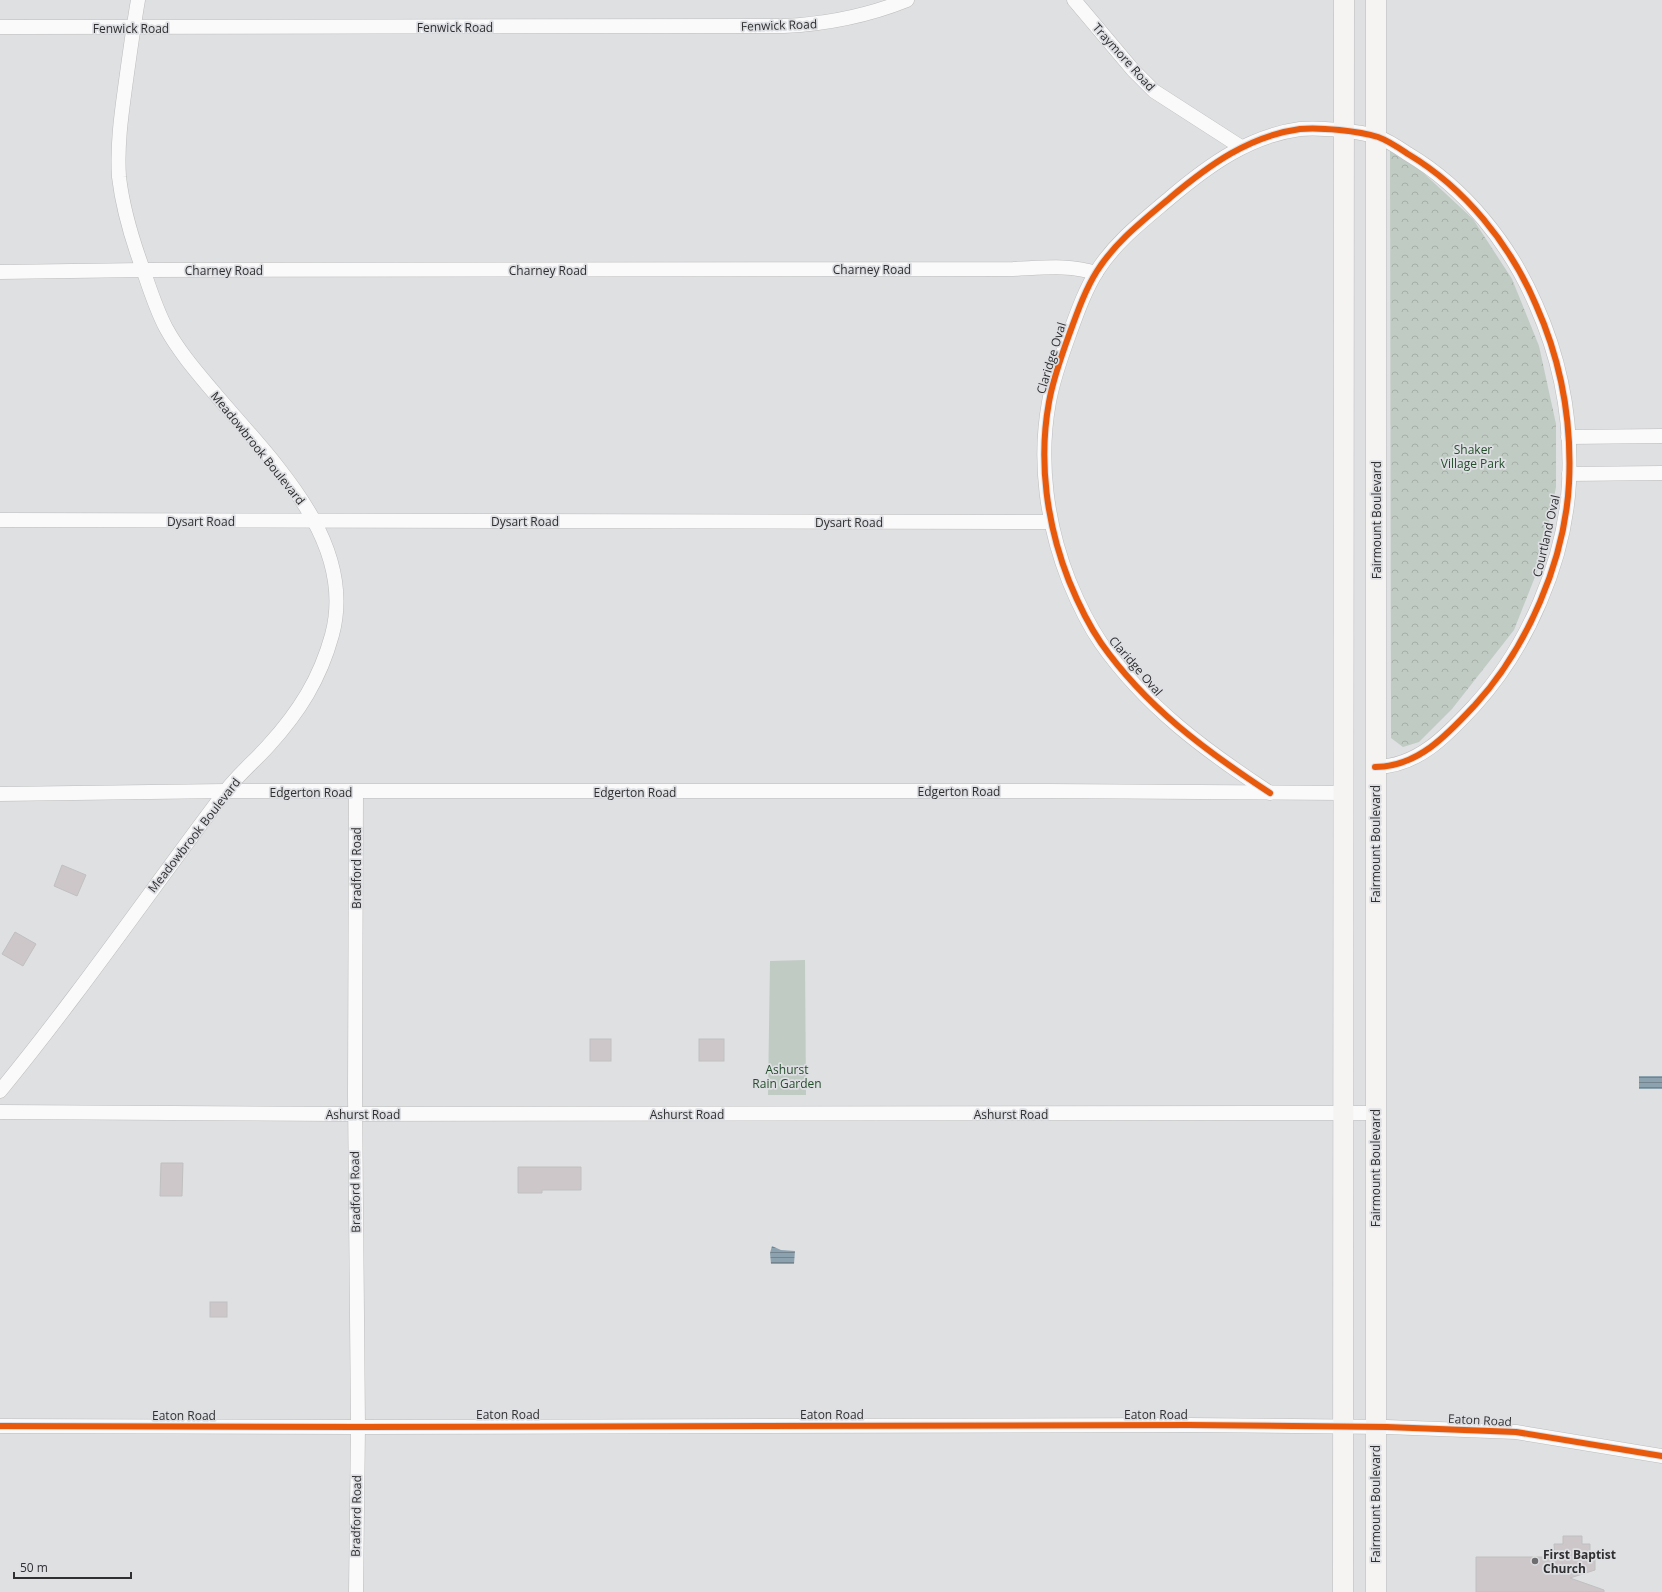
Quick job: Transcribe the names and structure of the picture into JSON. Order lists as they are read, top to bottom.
{
  "streets": {
    "main road": ["Fairmount Boulevard"],
    "street": [
      "Fenwick Road",
      "Traymore Road",
      "Charney Road",
      "Claridge Oval",
      "Meadowbrook Boulevard",
      "Dysart Road",
      "Courtland Oval",
      "Edgerton Road",
      "Bradford Road",
      "Ashurst Road",
      "Eaton Road"
    ]
  },
  "crossings": [
    ["Fenwick Road", "Meadowbrook Boulevard"],
    ["Traymore Road", "Claridge Oval"],
    ["Charney Road", "Claridge Oval"],
    ["Charney Road", "Meadowbrook Boulevard"],
    ["Claridge Oval", "Fairmount Boulevard"],
    ["Claridge Oval", "Dysart Road"],
    ["Claridge Oval", "Courtland Oval"],
    ["Claridge Oval", "Edgerton Road"],
    ["Meadowbrook Boulevard", "Dysart Road"],
    ["Meadowbrook Boulevard", "Edgerton Road"],
    ["Fairmount Boulevard", "Courtland Oval"],
    ["Fairmount Boulevard", "Ashurst Road"],
    ["Fairmount Boulevard", "Eaton Road"],
    ["Edgerton Road", "Bradford Road"],
    ["Bradford Road", "Ashurst Road"],
    ["Bradford Road", "Eaton Road"]
  ],
  "parks": ["Shaker Village Park", "Ashurst Rain Garden"],
  "places": ["First Baptist Church"],
  "scale_bar": "50 m"
}
